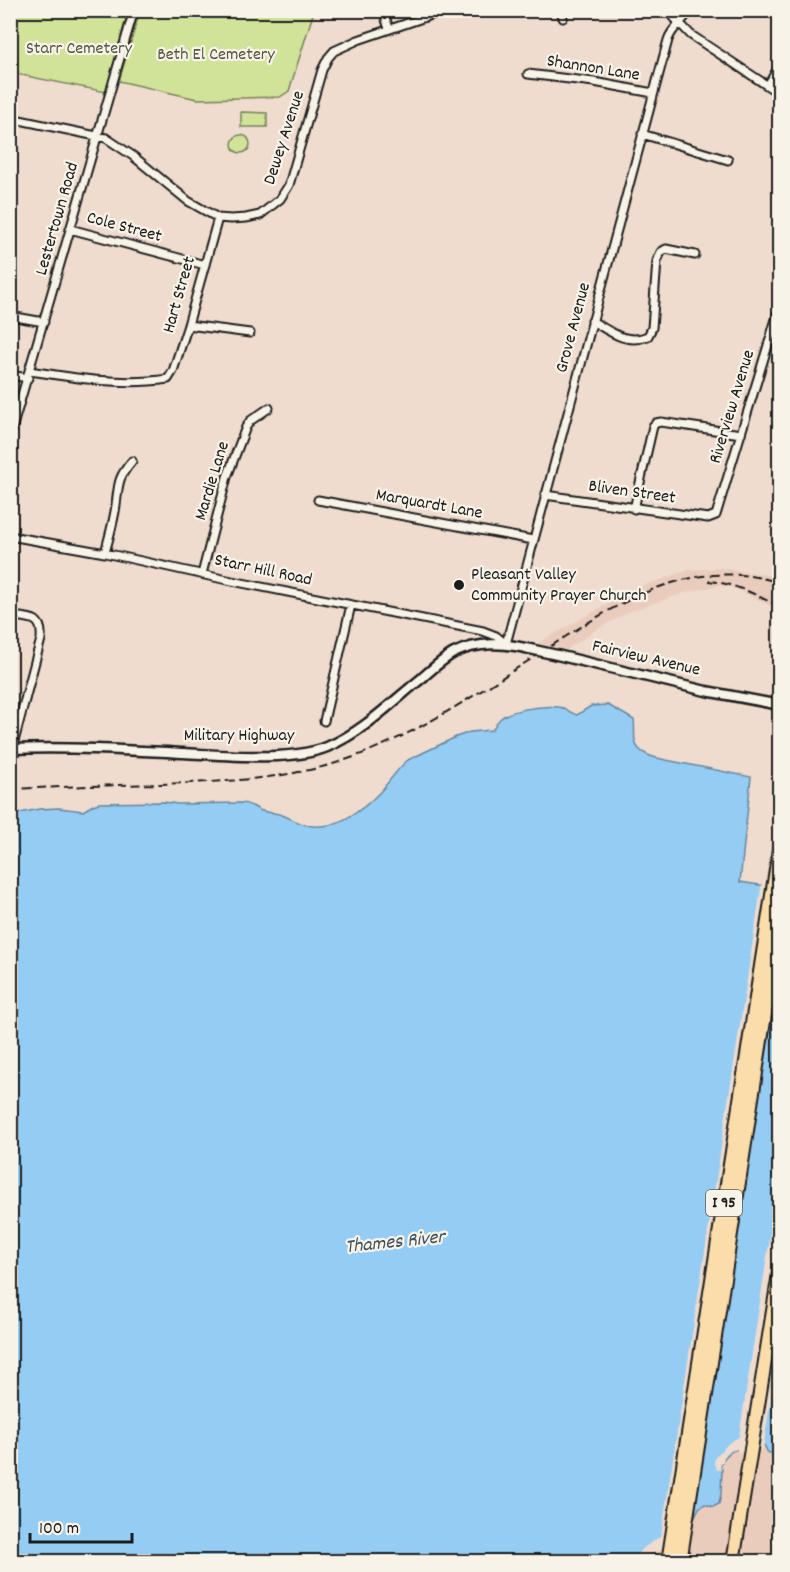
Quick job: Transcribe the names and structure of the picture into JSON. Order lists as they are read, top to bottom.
{
  "streets": {
    "highway": ["I 95"],
    "street": [
      "Shannon Lane",
      "Dewey Avenue",
      "Lestertown Road",
      "Cole Street",
      "Hart Street",
      "Grove Avenue",
      "Riverview Avenue",
      "Mardie Lane",
      "Bliven Street",
      "Marquardt Lane",
      "Starr Hill Road",
      "Fairview Avenue",
      "Military Highway"
    ]
  },
  "crossings": [
    ["Shannon Lane", "Grove Avenue"],
    ["Dewey Avenue", "Hart Street"],
    ["Lestertown Road", "Cole Street"],
    ["Lestertown Road", "Hart Street"],
    ["Cole Street", "Hart Street"],
    ["Grove Avenue", "Bliven Street"],
    ["Grove Avenue", "Marquardt Lane"],
    ["Grove Avenue", "Starr Hill Road"],
    ["Grove Avenue", "Fairview Avenue"],
    ["Grove Avenue", "Military Highway"],
    ["Riverview Avenue", "Bliven Street"],
    ["Mardie Lane", "Starr Hill Road"],
    ["Starr Hill Road", "Fairview Avenue"],
    ["Starr Hill Road", "Military Highway"],
    ["Fairview Avenue", "Military Highway"]
  ],
  "water": ["Thames River"],
  "parks": ["Starr Cemetery", "Beth El Cemetery"],
  "places": ["Pleasant Valley Community Prayer Church"],
  "scale_bar": "100 m"
}
